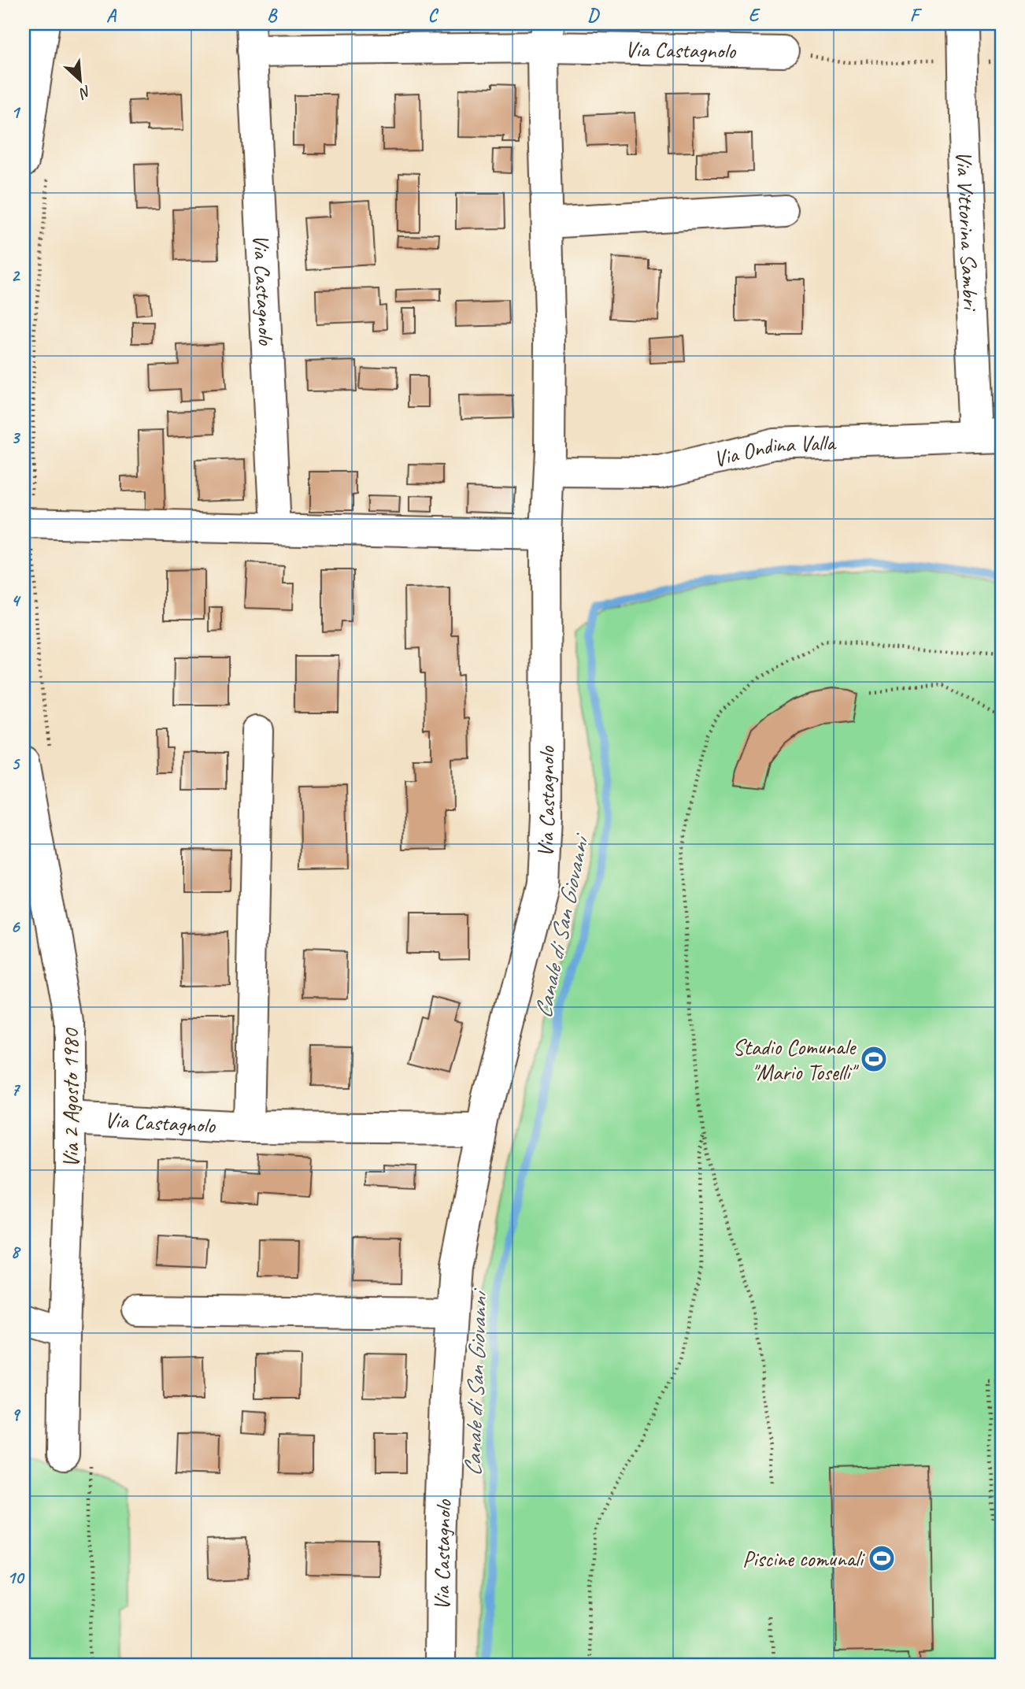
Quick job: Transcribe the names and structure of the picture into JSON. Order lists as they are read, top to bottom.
{
  "streets": {
    "street": [
      "Via Castagnolo",
      "Via Vittorina Sambri",
      "Via Ondina Valla",
      "Via 2 Agosto 1980"
    ]
  },
  "crossings": [
    ["Via Castagnolo", "Via Ondina Valla"],
    ["Via Castagnolo", "Via 2 Agosto 1980"],
    ["Via Vittorina Sambri", "Via Ondina Valla"]
  ],
  "water": ["Canale di San Giovanni"],
  "places": {
    "sports": ["Stadio Comunale \"Mario Toselli\"", "Piscine comunali"]
  },
  "north": "bottom right",
  "grid": {
    "columns": [
      "A",
      "B",
      "C",
      "D",
      "E",
      "F"
    ],
    "rows": [
      "1",
      "2",
      "3",
      "4",
      "5",
      "6",
      "7",
      "8",
      "9",
      "10"
    ]
  }
}
